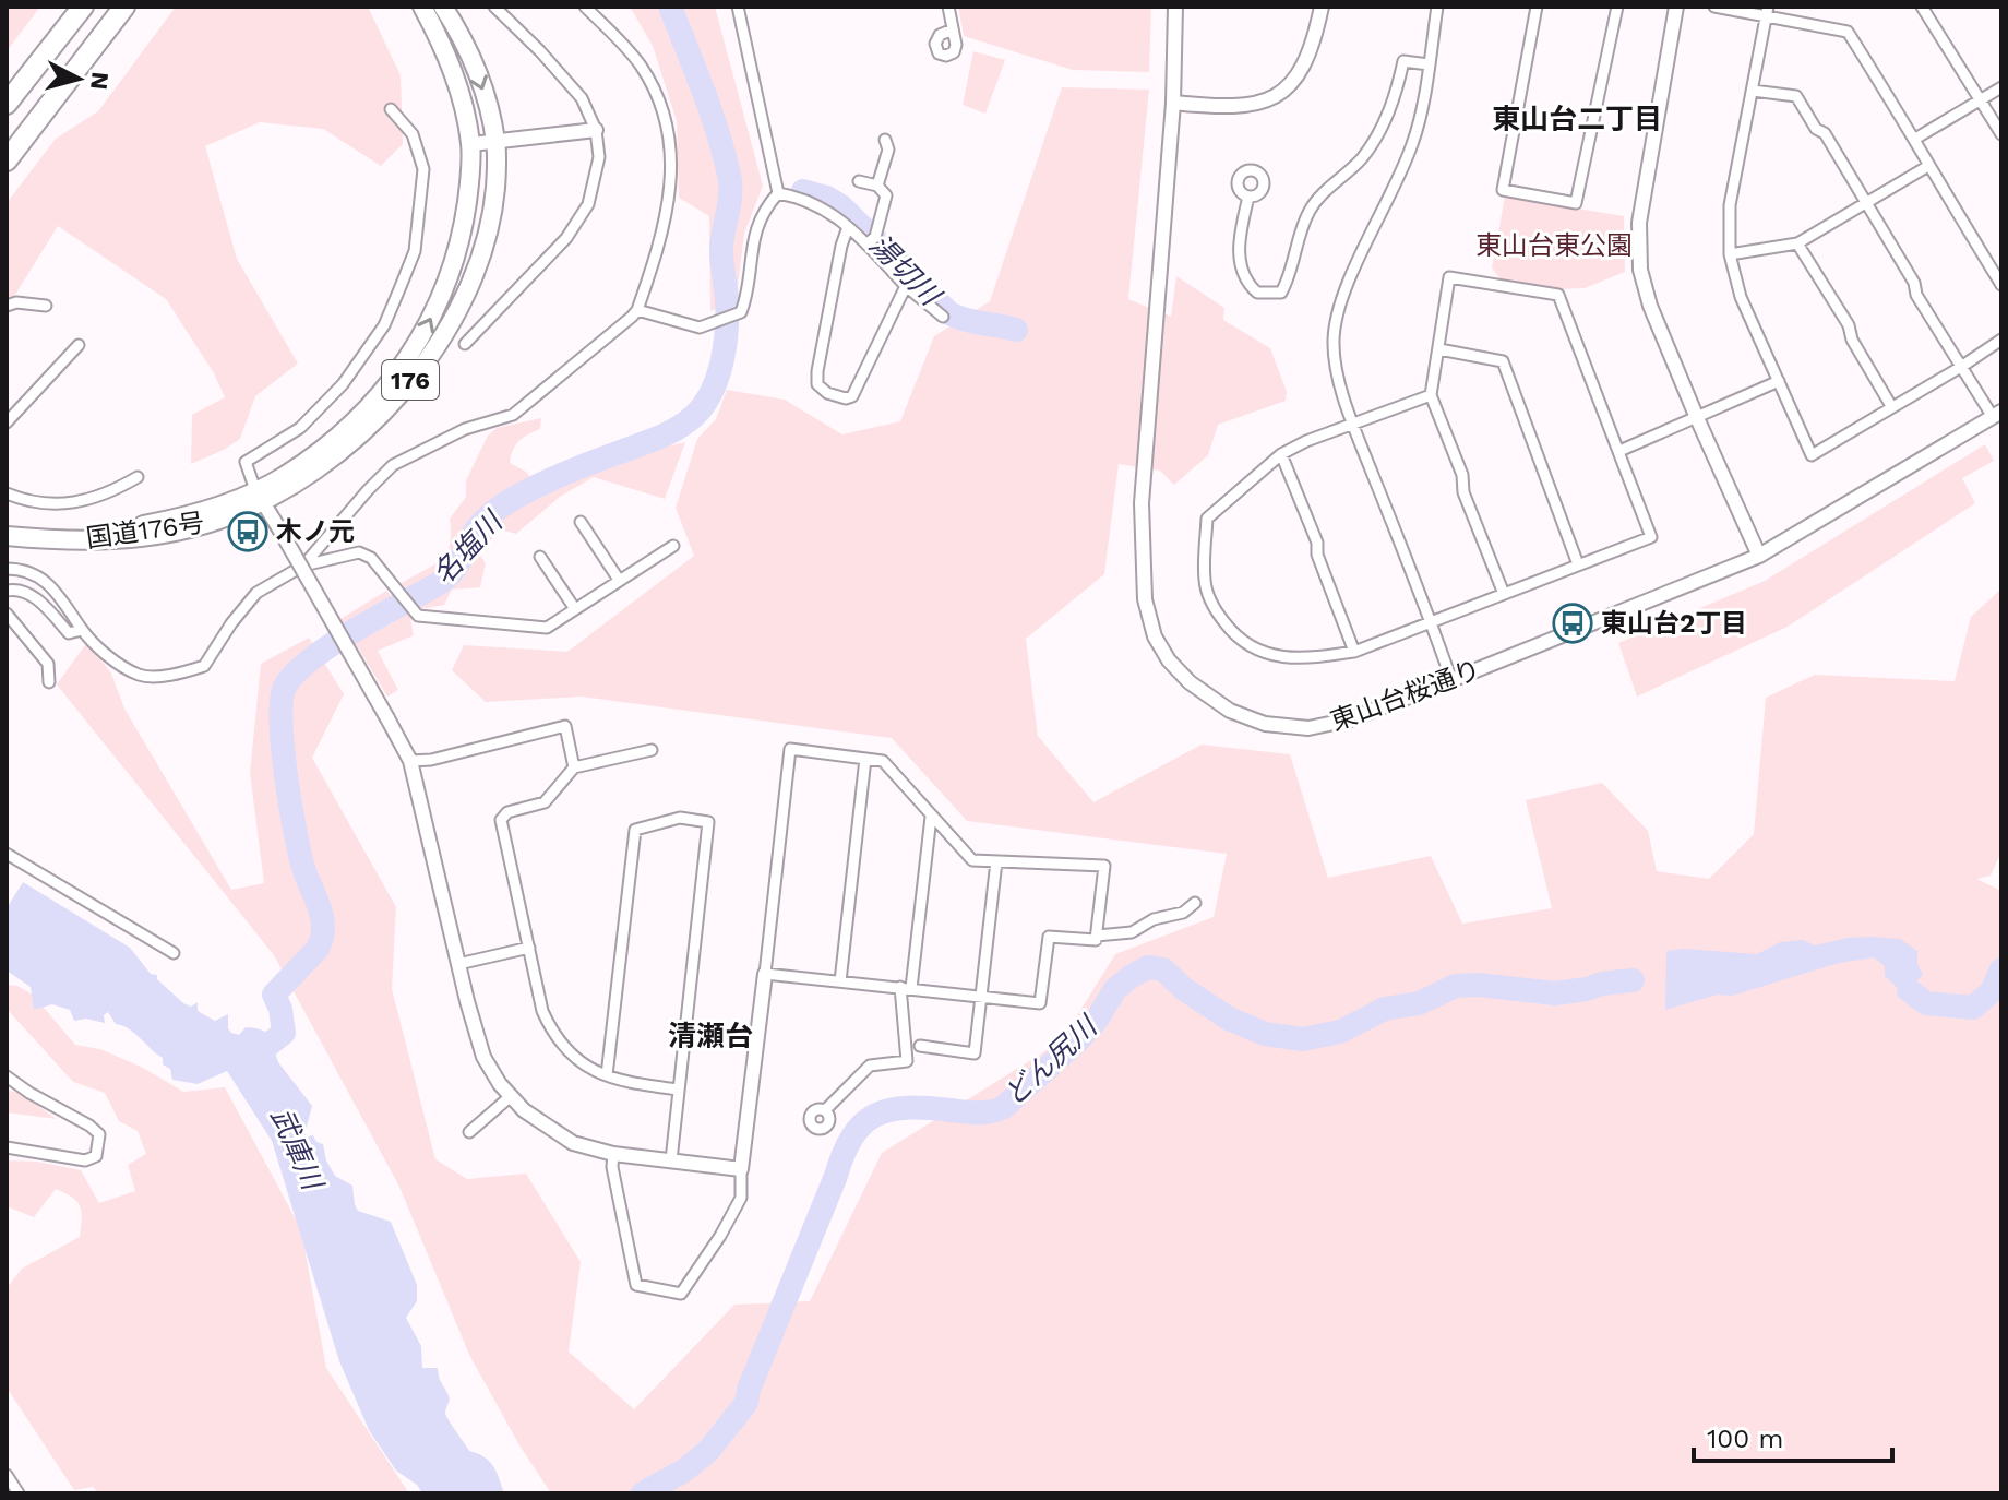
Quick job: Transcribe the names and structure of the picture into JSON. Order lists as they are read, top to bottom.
{
  "streets": {
    "highway": ["176", "国道176号"],
    "street": ["東山台桜通り"]
  },
  "districts": ["東山台二丁目", "清瀬台"],
  "water": [
    "湯切川",
    "名塩川",
    "どん尻川",
    "武庫川"
  ],
  "parks": ["東山台東公園"],
  "places": {
    "bus stop": ["木ノ元", "東山台2丁目"]
  },
  "scale_bar": "100 m",
  "north": "right"
}
